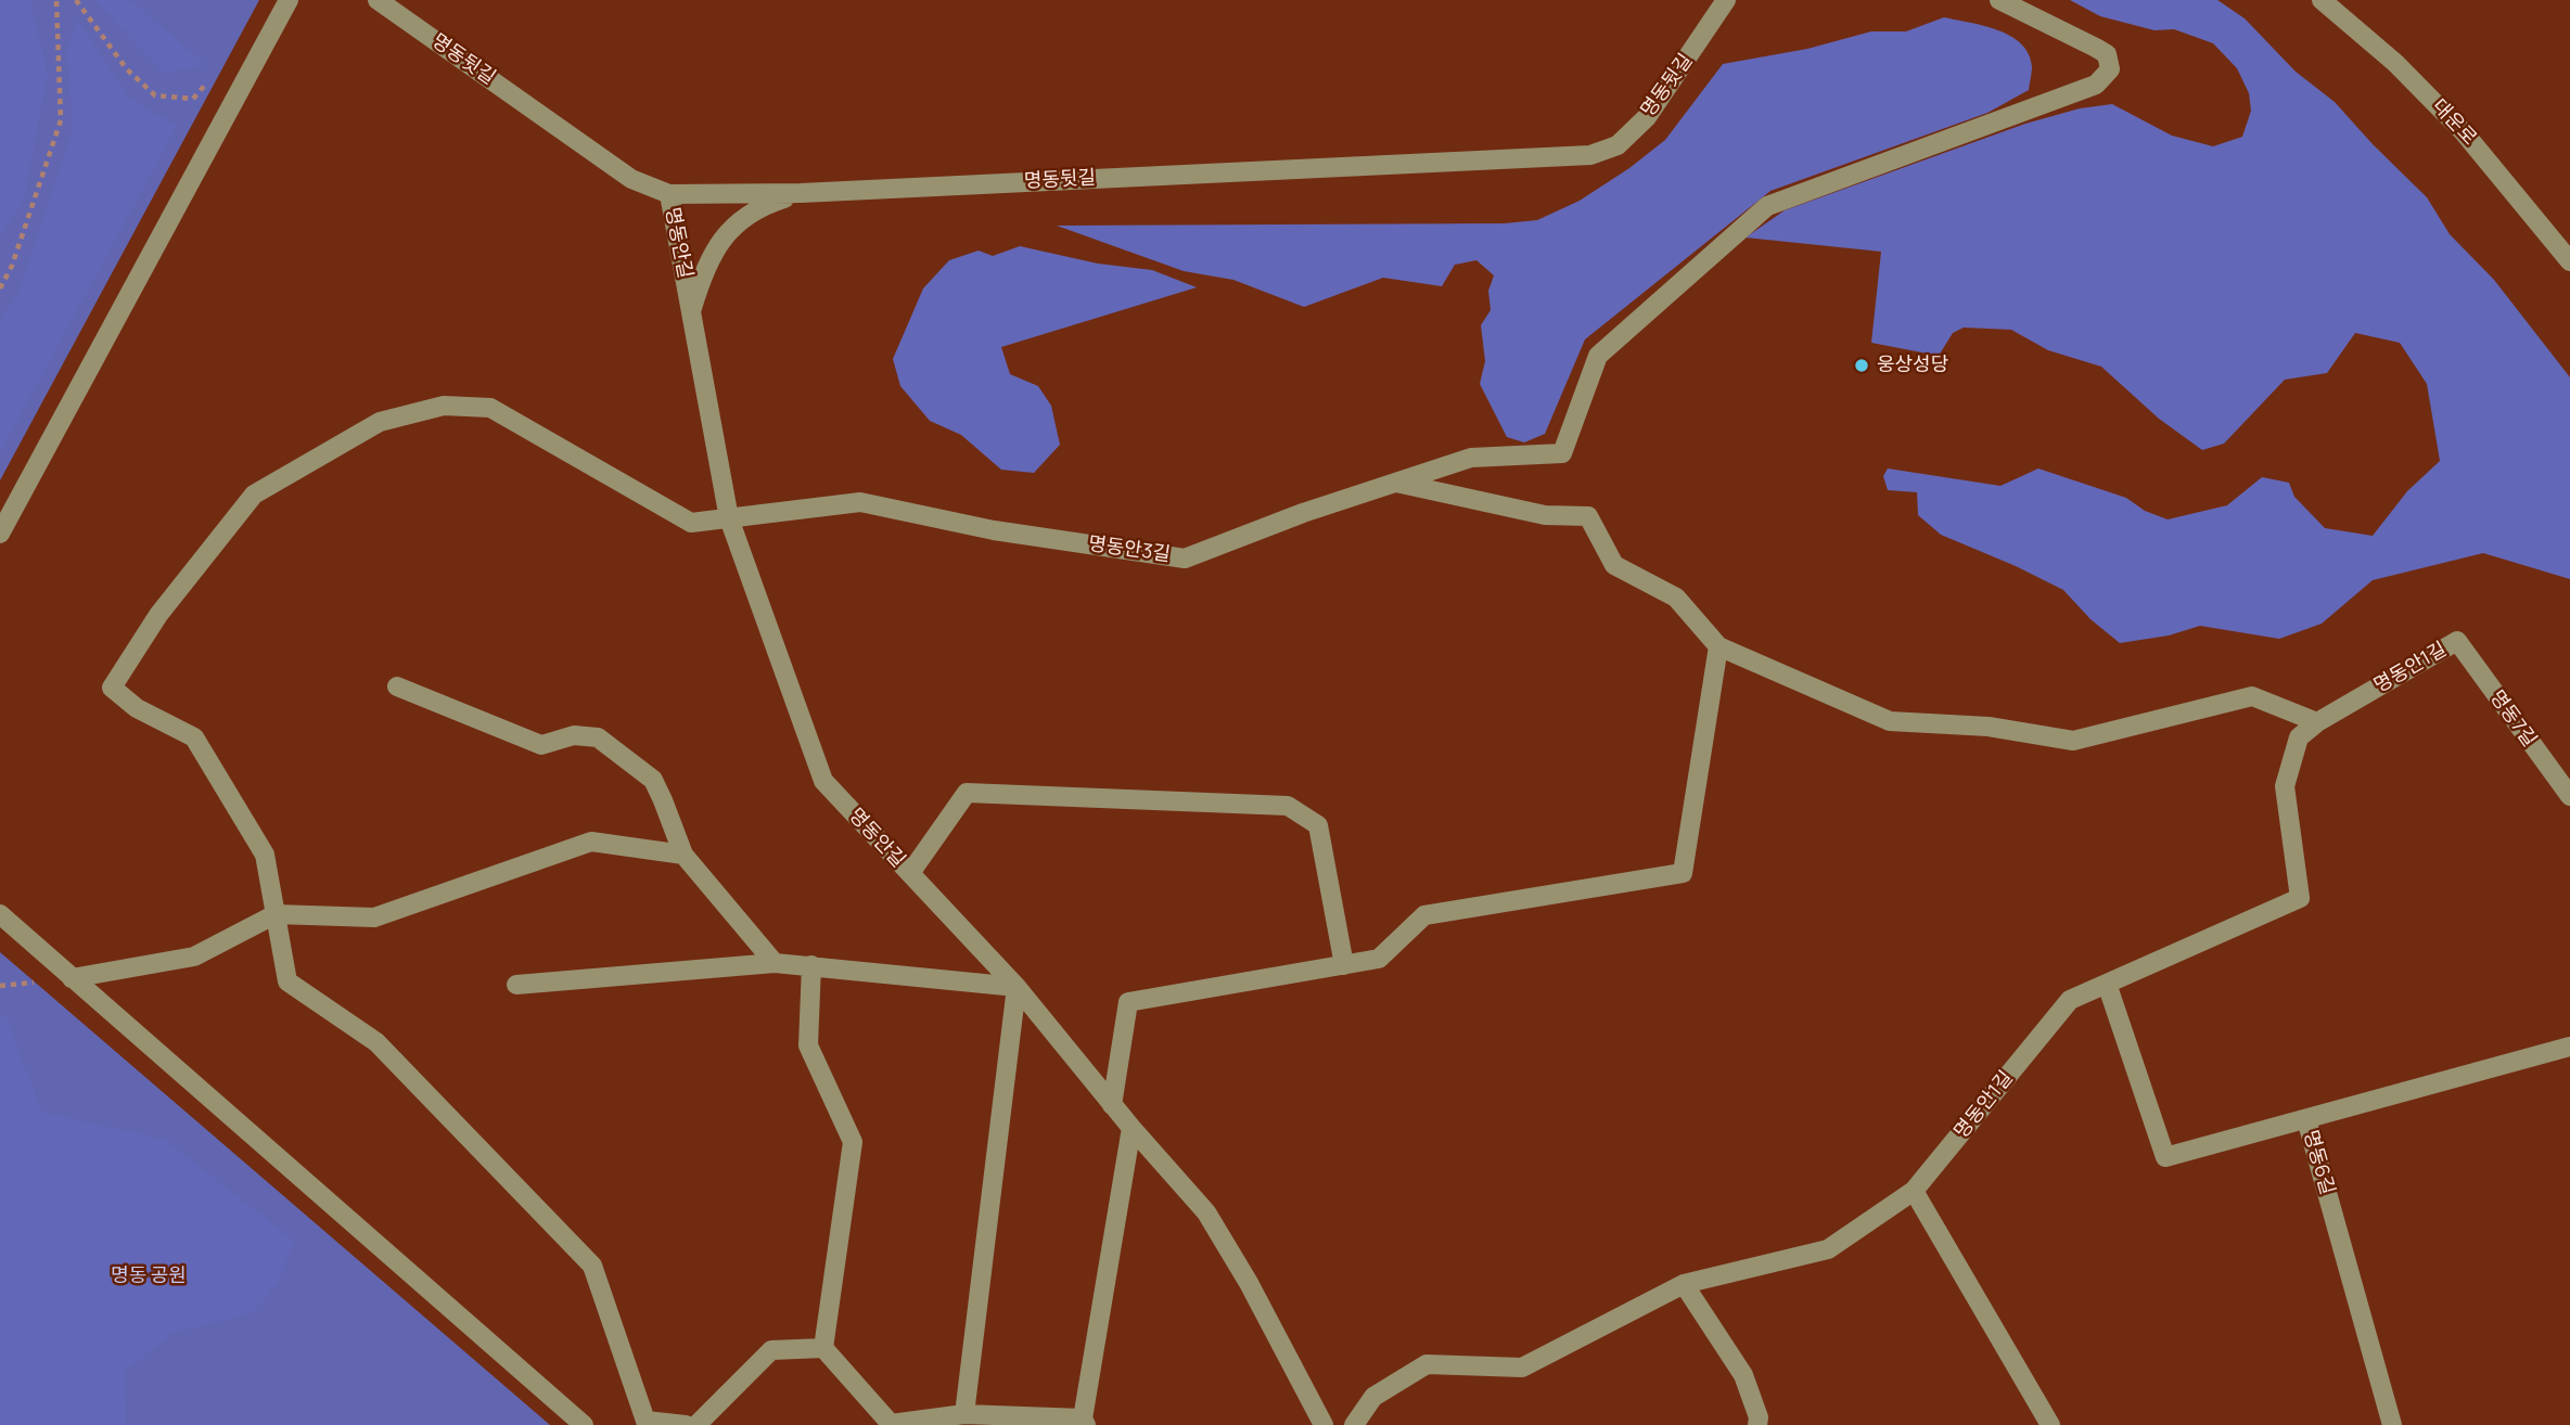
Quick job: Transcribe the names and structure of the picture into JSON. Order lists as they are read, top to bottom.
{
  "streets": {
    "street": [
      "명동뒷길",
      "대운로",
      "명동안길",
      "명동안3길",
      "명동안1길",
      "명동7길",
      "명동6길"
    ]
  },
  "crossings": [
    ["명동뒷길", "명동안길"],
    ["명동안길", "명동안3길"],
    ["명동안1길", "명동7길"]
  ],
  "parks": ["명동 공원"],
  "places": ["웅상성당"]
}
